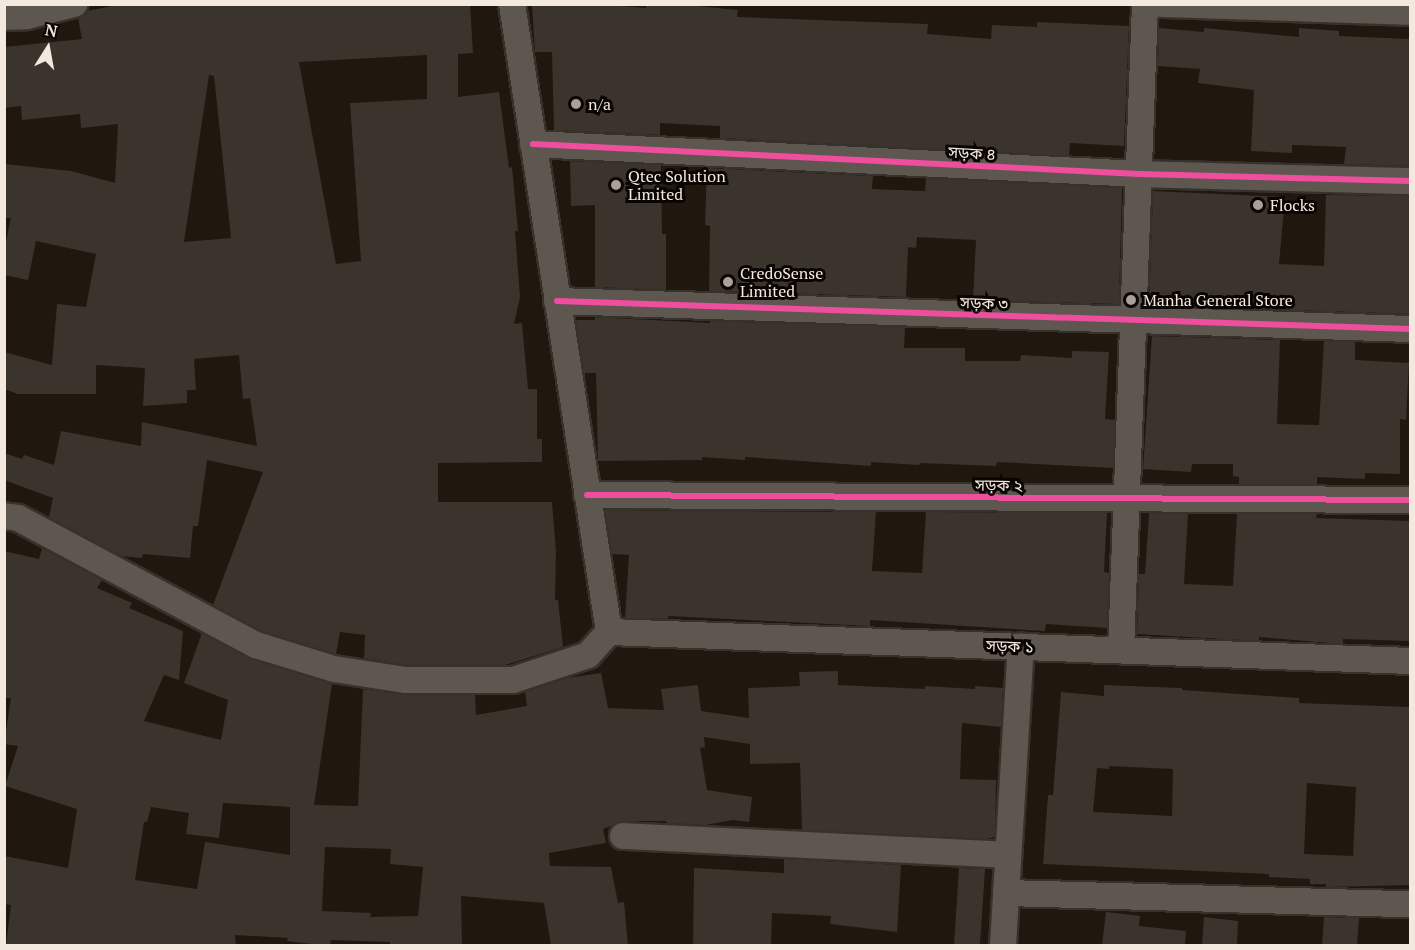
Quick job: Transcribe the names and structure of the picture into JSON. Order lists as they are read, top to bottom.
{
  "streets": {
    "street": [
      "সড়ক ৪",
      "সড়ক ৩",
      "সড়ক ২",
      "সড়ক ১"
    ]
  },
  "places": [
    "n/a",
    "Qtec Solution Limited",
    "Flocks",
    "CredoSense Limited",
    "Manha General Store"
  ],
  "north": "top"
}
